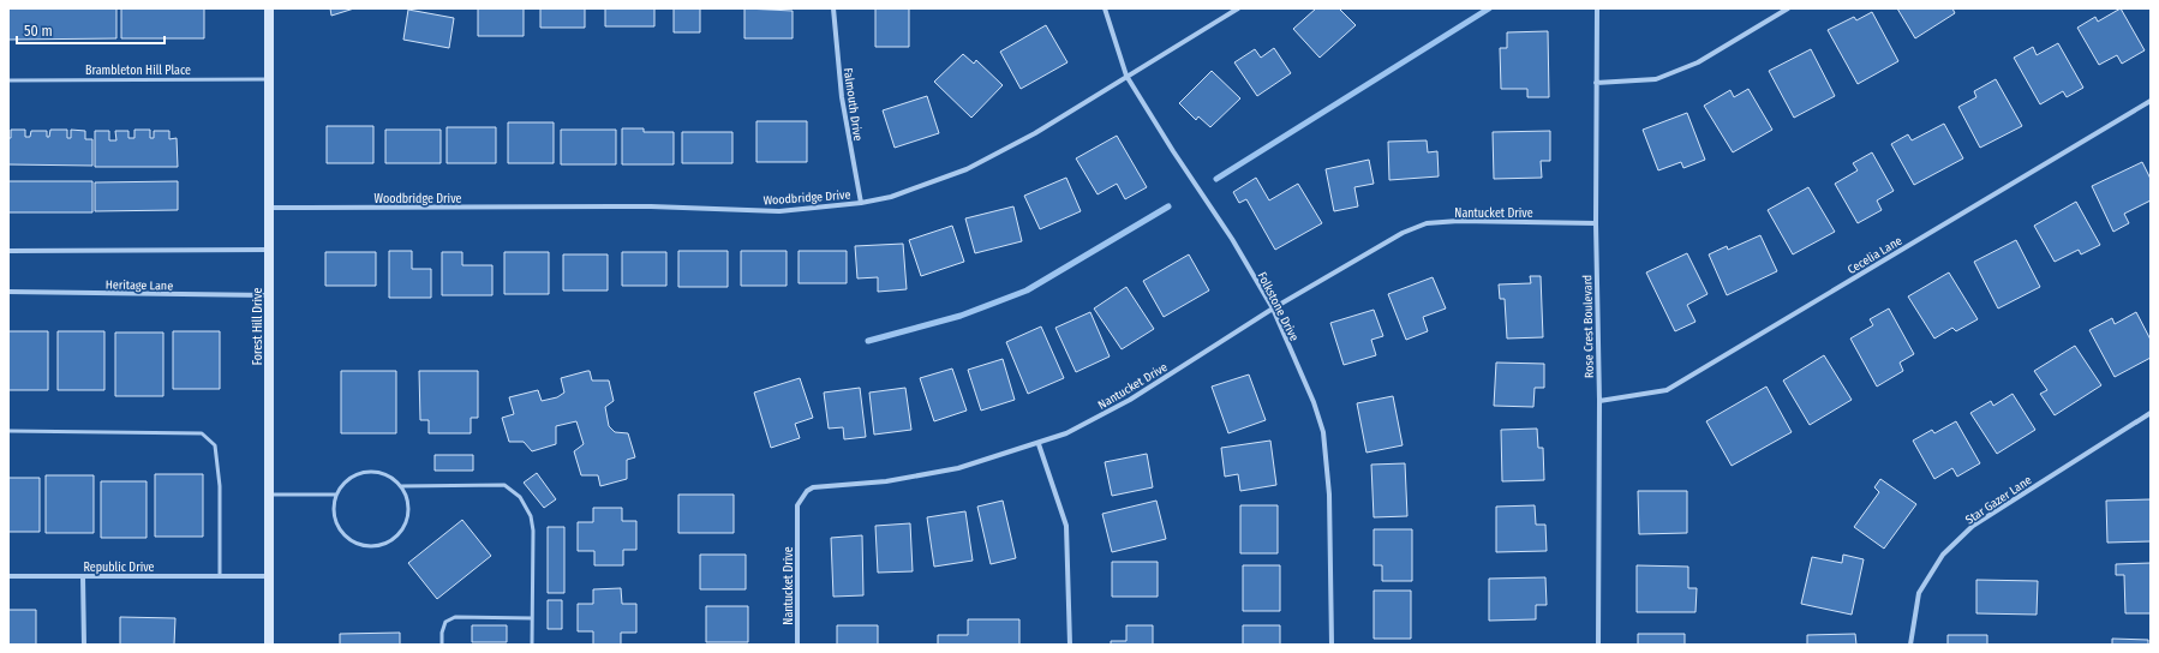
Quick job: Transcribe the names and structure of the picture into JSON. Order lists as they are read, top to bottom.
{
  "streets": {
    "main road": ["Forest Hill Drive"],
    "street": [
      "Falmouth Drive",
      "Woodbridge Drive",
      "Nantucket Drive",
      "Cecelia Lane",
      "Heritage Lane",
      "Folkstone Drive",
      "Rose Crest Boulevard",
      "Star Gazer Lane",
      "Republic Drive"
    ],
    "lane": ["Brambleton Hill Place"]
  },
  "crossings": [
    ["Brambleton Hill Place", "Forest Hill Drive"],
    ["Falmouth Drive", "Woodbridge Drive"],
    ["Woodbridge Drive", "Folkstone Drive"],
    ["Woodbridge Drive", "Forest Hill Drive"],
    ["Nantucket Drive", "Folkstone Drive"],
    ["Nantucket Drive", "Rose Crest Boulevard"],
    ["Cecelia Lane", "Rose Crest Boulevard"],
    ["Heritage Lane", "Forest Hill Drive"],
    ["Forest Hill Drive", "Republic Drive"]
  ],
  "scale_bar": "50 m"
}
